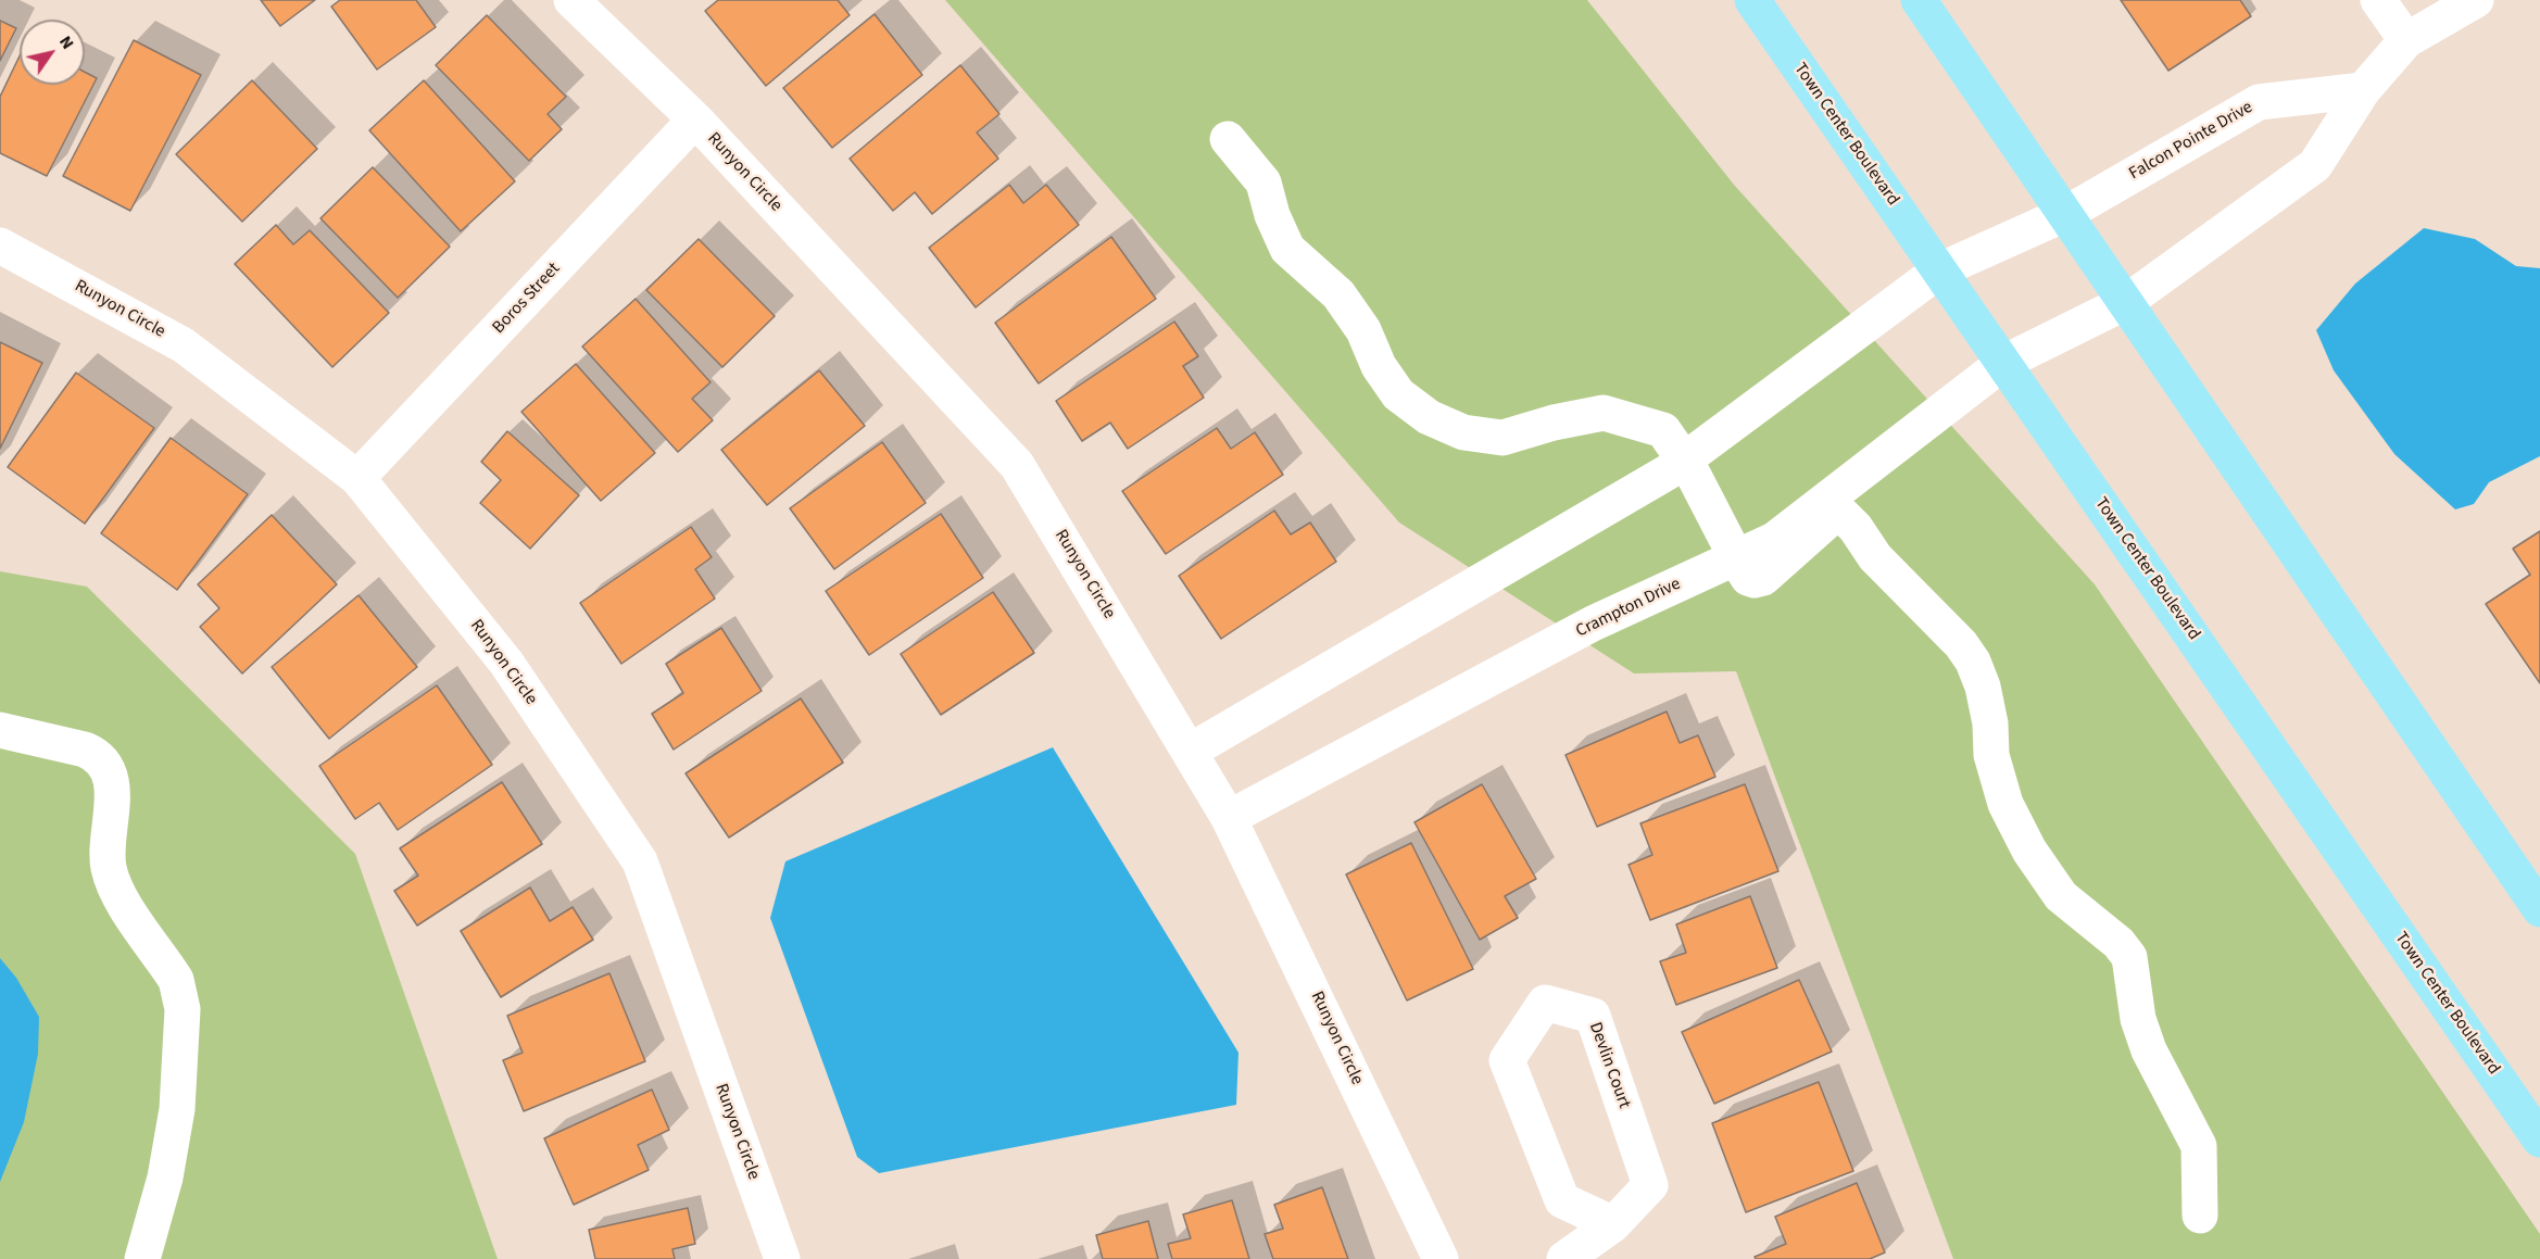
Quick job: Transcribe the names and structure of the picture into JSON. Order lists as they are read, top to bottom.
{
  "streets": {
    "main road": ["Town Center Boulevard"],
    "street": [
      "Falcon Pointe Drive",
      "Runyon Circle",
      "Boros Street",
      "Crampton Drive",
      "Devlin Court"
    ]
  },
  "crossings": [
    ["Town Center Boulevard", "Falcon Pointe Drive"],
    ["Town Center Boulevard", "Crampton Drive"],
    ["Runyon Circle", "Boros Street"],
    ["Runyon Circle", "Crampton Drive"]
  ],
  "north": "top right"
}
